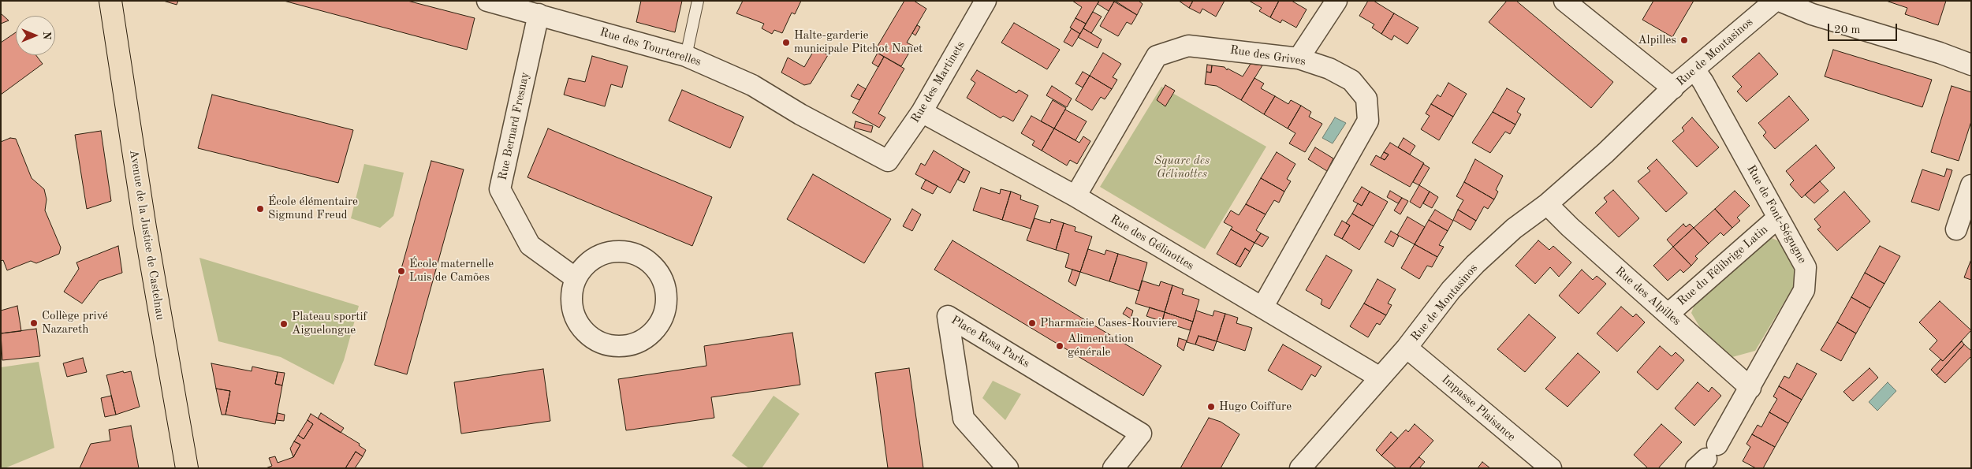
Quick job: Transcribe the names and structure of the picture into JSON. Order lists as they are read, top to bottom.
{
  "streets": {
    "main road": ["Avenue de la Justice de Castelnau"],
    "street": [
      "Rue des Tourterelles",
      "Rue de Montasinos",
      "Rue des Grives",
      "Rue des Martinets",
      "Rue Bernard Fresnay",
      "Rue de Font-Ségugne",
      "Rue des Gélinottes",
      "Rue du Félibrige Latin",
      "Rue des Alpilles",
      "Place Rosa Parks",
      "Impasse Plaisance"
    ]
  },
  "crossings": [
    ["Rue des Tourterelles", "Rue des Martinets"],
    ["Rue des Tourterelles", "Rue Bernard Fresnay"],
    ["Rue de Montasinos", "Rue de Font-Ségugne"],
    ["Rue de Montasinos", "Rue des Gélinottes"],
    ["Rue de Montasinos", "Rue des Alpilles"],
    ["Rue de Montasinos", "Impasse Plaisance"],
    ["Rue des Grives", "Rue des Gélinottes"],
    ["Rue des Martinets", "Rue des Gélinottes"],
    ["Rue de Font-Ségugne", "Rue du Félibrige Latin"],
    ["Rue de Font-Ségugne", "Rue des Alpilles"],
    ["Rue du Félibrige Latin", "Rue des Alpilles"]
  ],
  "parks": ["Square des Gélinottes"],
  "places": [
    "Alpilles",
    "Halte-garderie municipale Pitchot Nanet",
    "École élémentaire Sigmund Freud",
    "École maternelle Luis de Camões",
    "Collège privé Nazareth",
    "Pharmacie Cases-Rouviere",
    "Plateau sportif Aiguelongue",
    "Alimentation générale",
    "Hugo Coiffure"
  ],
  "scale_bar": "20 m",
  "north": "right"
}
